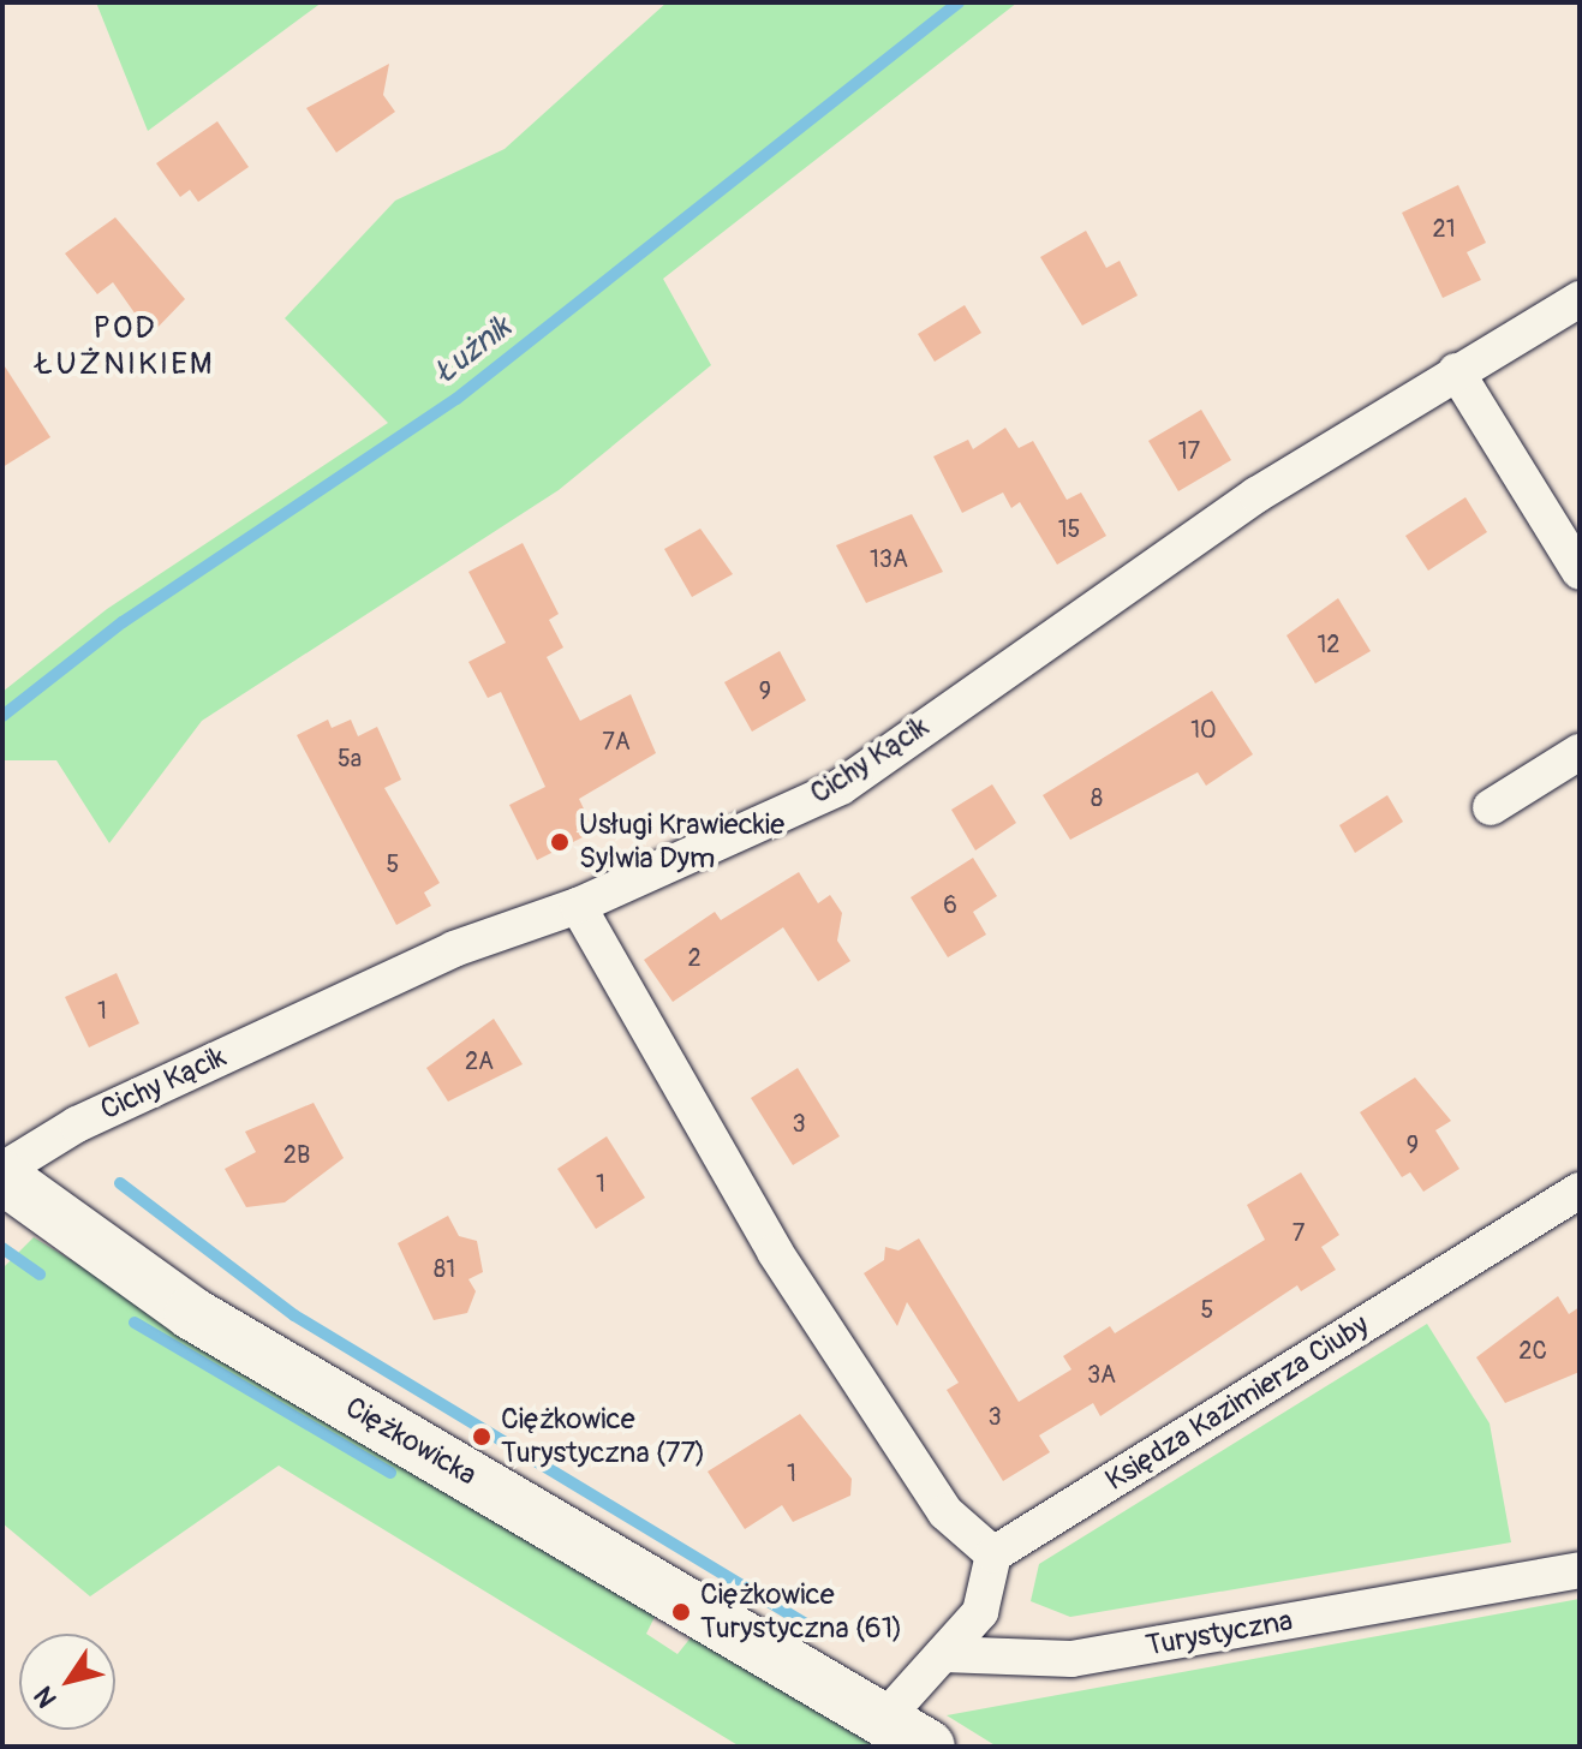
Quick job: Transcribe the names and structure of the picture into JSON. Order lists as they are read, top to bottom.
{
  "streets": {
    "street": [
      "Cichy Kącik",
      "Księdza Kazimierza Ciuby",
      "Ciężkowicka",
      "Turystyczna"
    ]
  },
  "districts": ["POD ŁUŻNIKIEM"],
  "water": ["Łużnik"],
  "places": ["Usługi Krawieckie Sylwia Dym", "Ciężkowice Turystyczna (77)", "Ciężkowice Turystyczna (61)"],
  "house_numbers": [
    "21",
    "17",
    "15",
    "13A",
    "12",
    "9",
    "10",
    "7A",
    "5a",
    "8",
    "5",
    "6",
    "2",
    "1",
    "2A",
    "3",
    "9",
    "2B",
    "1",
    "7",
    "81",
    "5",
    "2C",
    "3A",
    "3",
    "1"
  ],
  "north": "bottom left"
}
